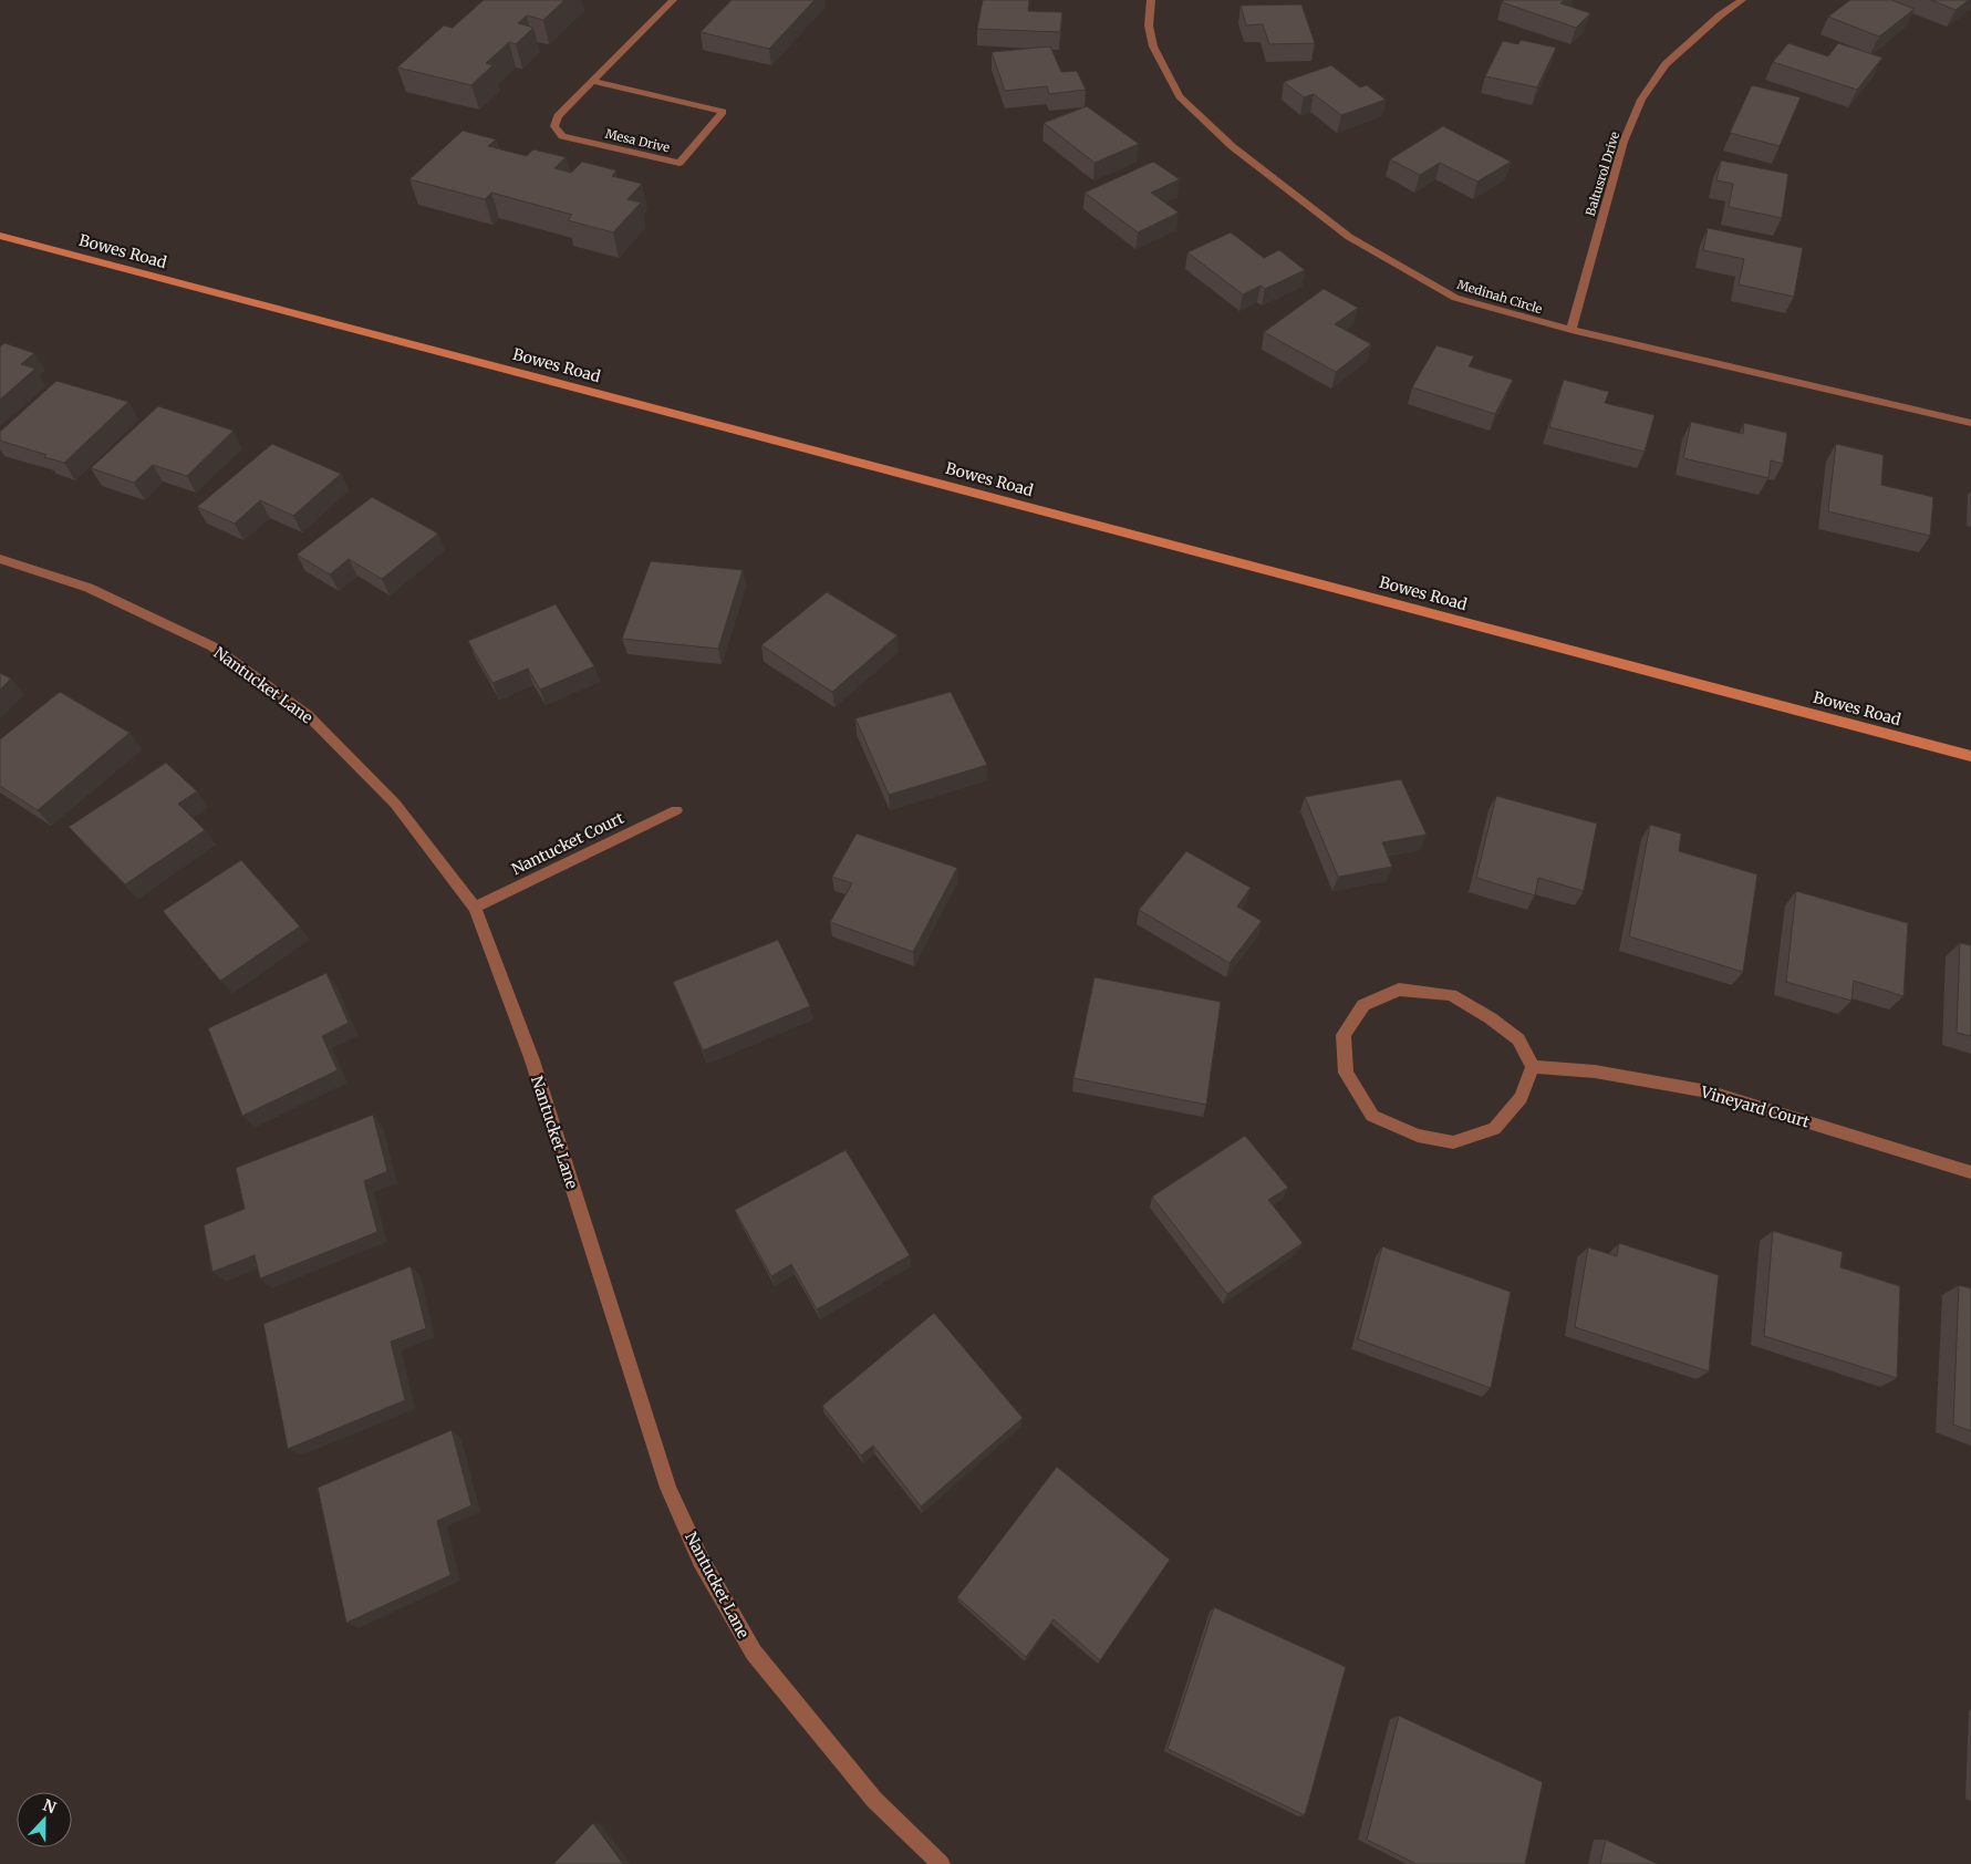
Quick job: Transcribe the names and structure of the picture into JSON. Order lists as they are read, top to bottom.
{
  "streets": {
    "main road": ["Bowes Road"],
    "street": [
      "Mesa Drive",
      "Baltusrol Drive",
      "Medinah Circle",
      "Nantucket Lane",
      "Nantucket Court",
      "Vineyard Court"
    ]
  },
  "crossings": [
    ["Baltusrol Drive", "Medinah Circle"],
    ["Nantucket Lane", "Nantucket Court"]
  ],
  "north": "top"
}
